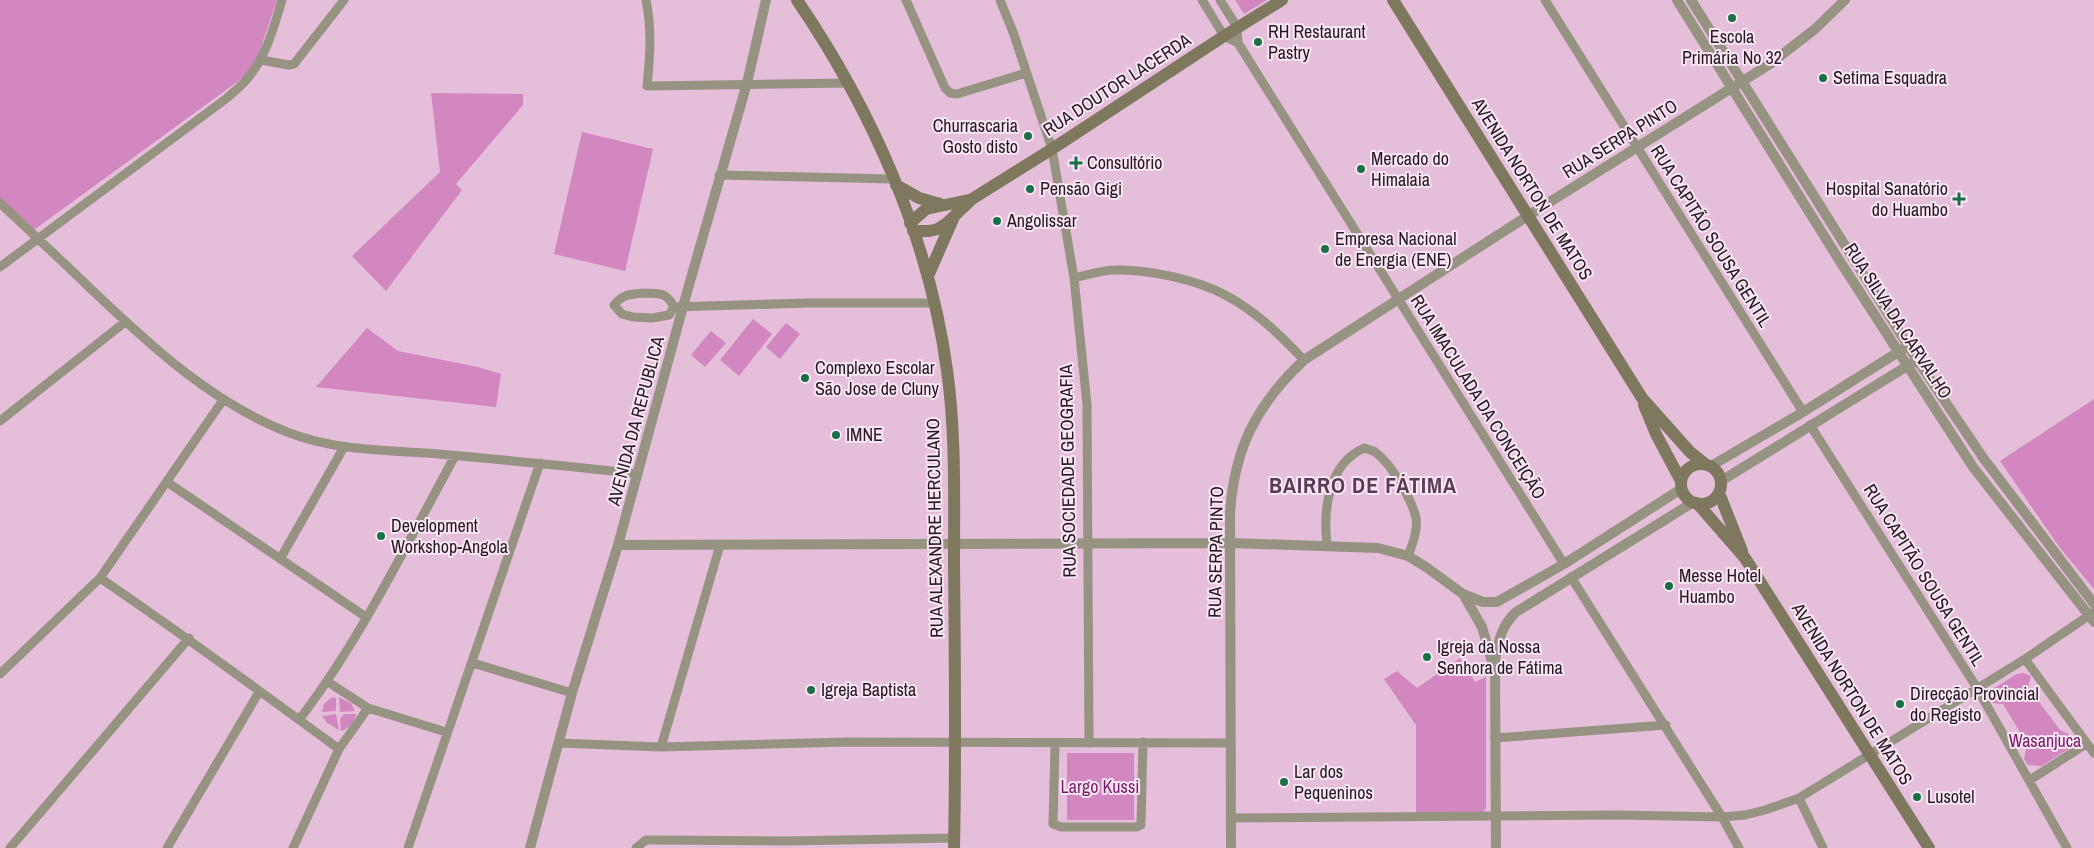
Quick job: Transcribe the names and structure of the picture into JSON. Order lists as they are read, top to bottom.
{
  "streets": {
    "main road": ["RUA DOUTOR LACERDA", "AVENIDA NORTON DE MATOS", "RUA ALEXANDRE HERCULANO"],
    "street": [
      "RUA SERPA PINTO",
      "RUA CAPITÃO SOUSA GENTIL",
      "RUA SILVA DA CARVALHO",
      "RUA IMACULADA DA CONCEIÇÃO",
      "AVENIDA DA REPUBLICA",
      "RUA SOCIEDADE GEOGRAFIA"
    ]
  },
  "crossings": [
    ["RUA DOUTOR LACERDA", "RUA IMACULADA DA CONCEIÇÃO"],
    ["RUA DOUTOR LACERDA", "RUA SOCIEDADE GEOGRAFIA"],
    ["RUA DOUTOR LACERDA", "RUA ALEXANDRE HERCULANO"],
    ["RUA SERPA PINTO", "AVENIDA NORTON DE MATOS"],
    ["RUA SERPA PINTO", "RUA CAPITÃO SOUSA GENTIL"],
    ["RUA SERPA PINTO", "RUA SILVA DA CARVALHO"],
    ["RUA SERPA PINTO", "RUA IMACULADA DA CONCEIÇÃO"]
  ],
  "districts": ["BAIRRO DE FÁTIMA"],
  "parks": ["Wasanjuca", "Largo Kussi"],
  "places": {
    "other": [
      "Escola Primária No 32",
      "RH Restaurant Pastry",
      "Setima Esquadra",
      "Churrascaria Gosto disto",
      "Mercado do Himalaia",
      "Pensão Gigi",
      "Angolissar",
      "Empresa Nacional de Energia (ENE)",
      "Complexo Escolar São Jose de Cluny",
      "IMNE",
      "Development Workshop-Angola",
      "Messe Hotel Huambo",
      "Igreja da Nossa Senhora de Fátima",
      "Igreja Baptista",
      "Direcção Provincial do Registo",
      "Lar dos Pequeninos",
      "Lusotel"
    ],
    "health": ["Consultório", "Hospital Sanatório do Huambo"]
  }
}
